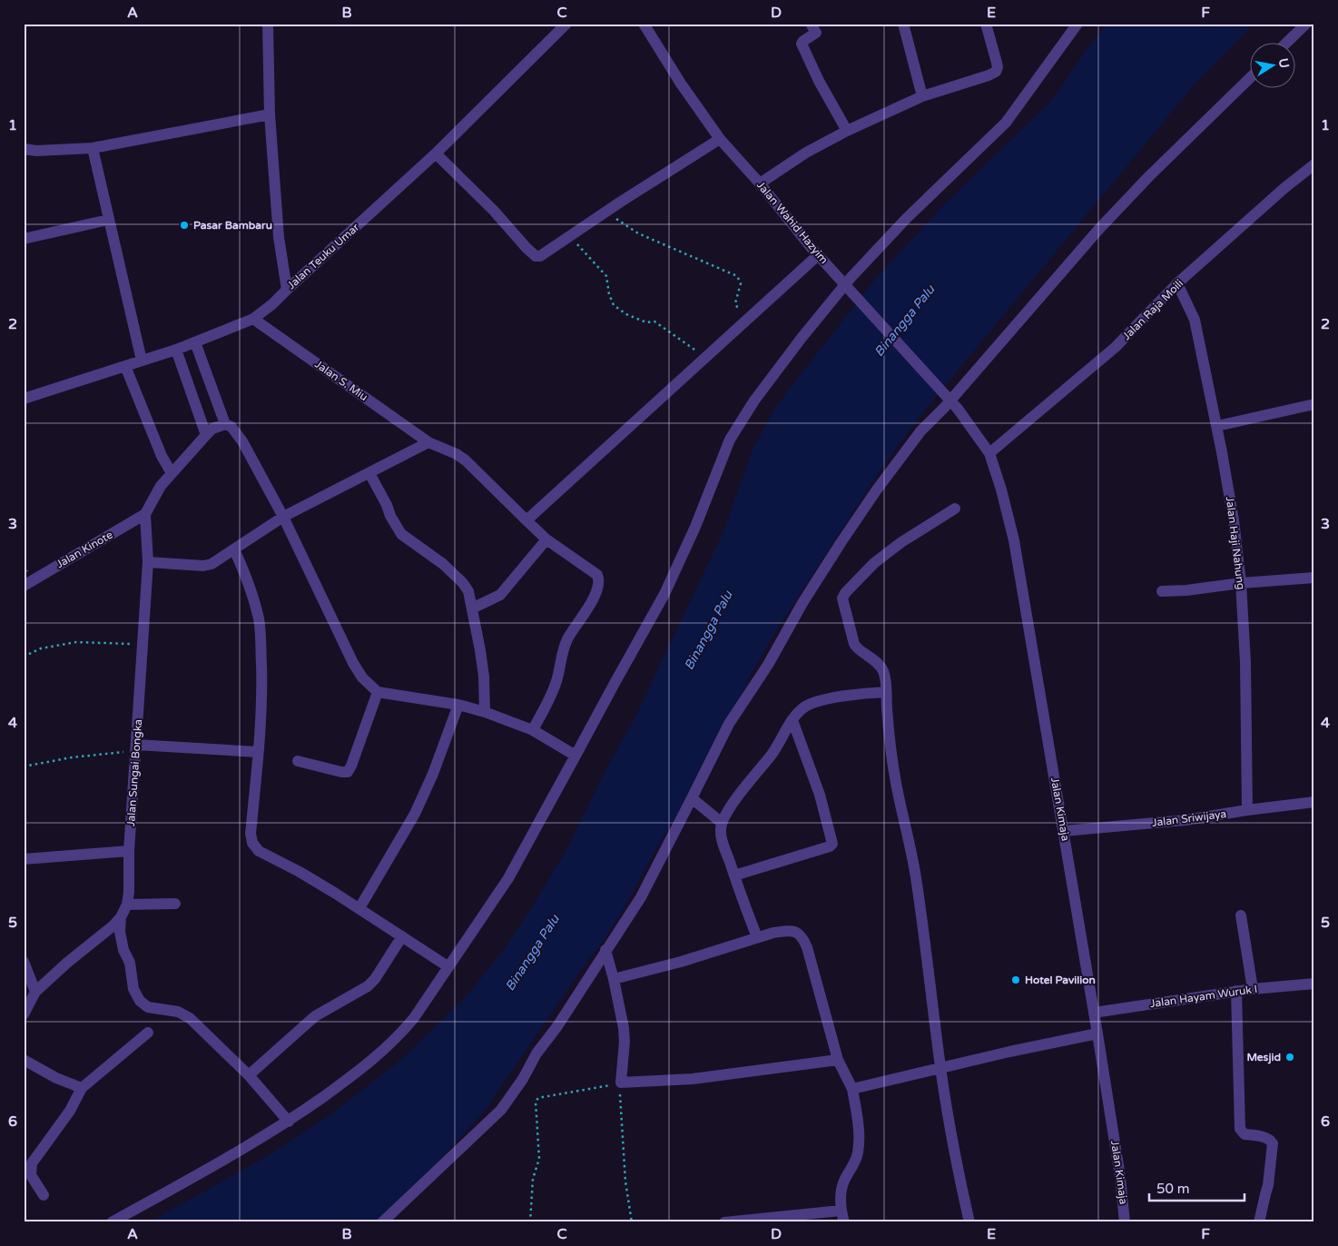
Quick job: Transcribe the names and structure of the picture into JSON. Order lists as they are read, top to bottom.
{
  "streets": {
    "street": [
      "Jalan Wahid Hazyim",
      "Jalan Teuku Umar",
      "Jalan Raja Moili",
      "Jalan S. Miu",
      "Jalan Haji Nahung",
      "Jalan Kinote",
      "Jalan Sungai Bongka",
      "Jalan Kimaja",
      "Jalan Sriwijaya",
      "Jalan Hayam Wuruk I"
    ]
  },
  "crossings": [
    ["Jalan Wahid Hazyim", "Jalan Kimaja"],
    ["Jalan Teuku Umar", "Jalan S. Miu"],
    ["Jalan Raja Moili", "Jalan Haji Nahung"],
    ["Jalan Raja Moili", "Jalan Kimaja"],
    ["Jalan Haji Nahung", "Jalan Sriwijaya"],
    ["Jalan Kinote", "Jalan Sungai Bongka"],
    ["Jalan Kimaja", "Jalan Sriwijaya"],
    ["Jalan Kimaja", "Jalan Hayam Wuruk I"]
  ],
  "water": ["Binangga Palu"],
  "places": ["Pasar Bambaru", "Hotel Pavilion", "Mesjid"],
  "scale_bar": "50 m",
  "north": "right",
  "grid": {
    "columns": [
      "A",
      "B",
      "C",
      "D",
      "E",
      "F"
    ],
    "rows": [
      "1",
      "2",
      "3",
      "4",
      "5",
      "6"
    ]
  }
}
